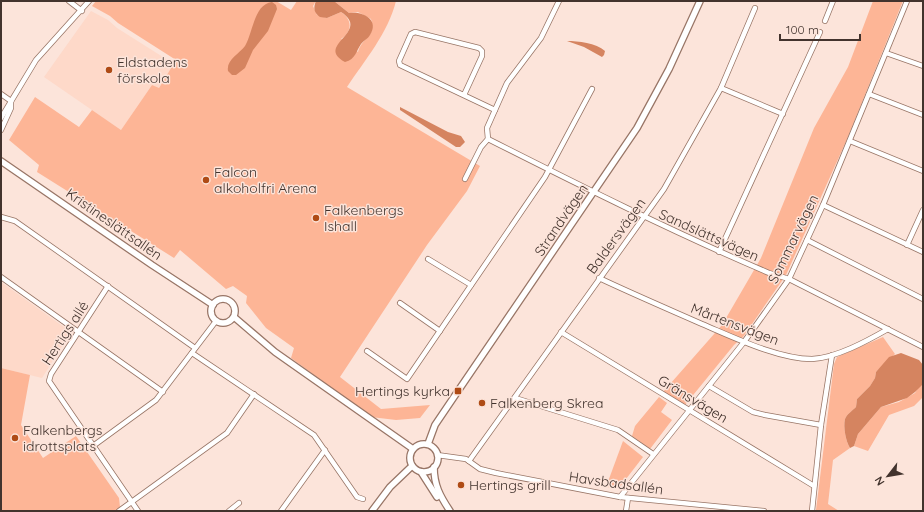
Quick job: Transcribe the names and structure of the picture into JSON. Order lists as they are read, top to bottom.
{
  "streets": {
    "street": [
      "Strandvägen",
      "Kristineslättsallén",
      "Sandslättsvägen",
      "Baldersvägen",
      "Sommarvägen",
      "Mårtensvägen",
      "Hertigs allé",
      "Gränsvägen",
      "Havsbadsallén"
    ]
  },
  "crossings": [
    ["Strandvägen", "Sandslättsvägen"],
    ["Strandvägen", "Havsbadsallén"],
    ["Sandslättsvägen", "Baldersvägen"],
    ["Sandslättsvägen", "Sommarvägen"],
    ["Sandslättsvägen", "Mårtensvägen"],
    ["Baldersvägen", "Mårtensvägen"],
    ["Baldersvägen", "Gränsvägen"],
    ["Baldersvägen", "Havsbadsallén"],
    ["Sommarvägen", "Mårtensvägen"],
    ["Sommarvägen", "Gränsvägen"],
    ["Sommarvägen", "Havsbadsallén"]
  ],
  "places": {
    "other": [
      "Eldstadens förskola",
      "Falcon alkoholfri Arena",
      "Falkenbergs Ishall",
      "Falkenberg Skrea",
      "Falkenbergs idrottsplats",
      "Hertings grill"
    ],
    "transit": ["Hertings kyrka"]
  },
  "scale_bar": "100 m",
  "north": "bottom left"
}
